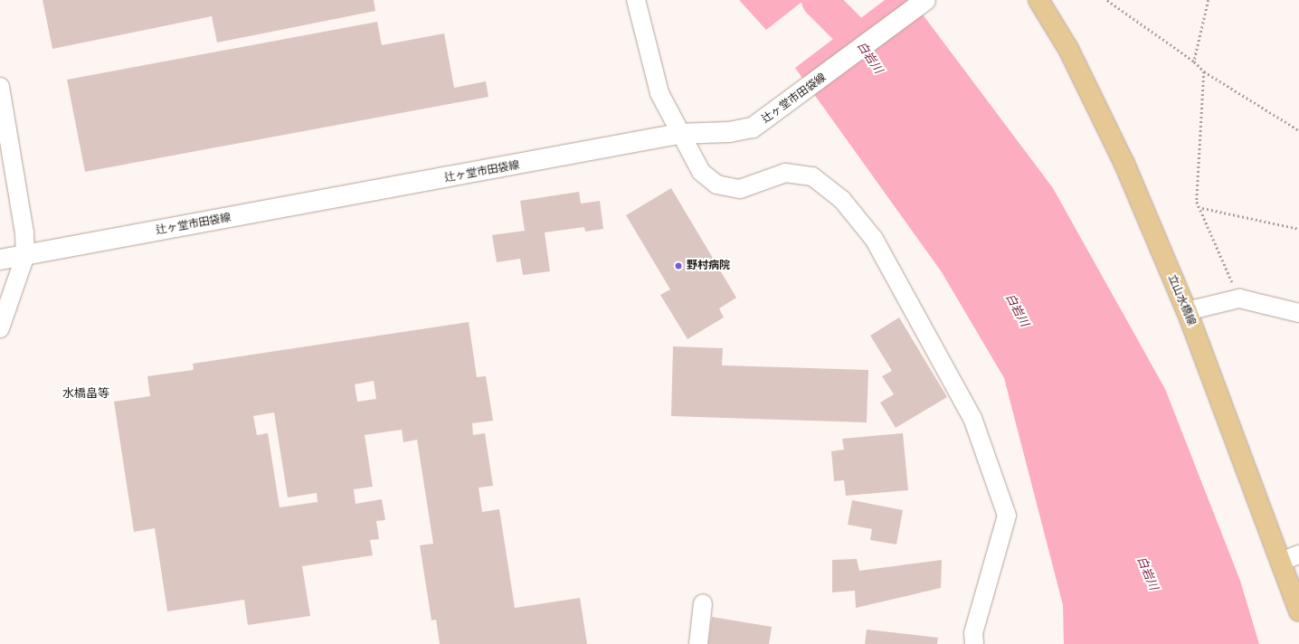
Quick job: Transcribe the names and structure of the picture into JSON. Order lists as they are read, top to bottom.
{
  "streets": {
    "main road": ["辻ヶ堂市田袋線", "立山水橋線"]
  },
  "districts": ["水橋畠等"],
  "water": ["白岩川"],
  "places": ["野村病院"]
}
